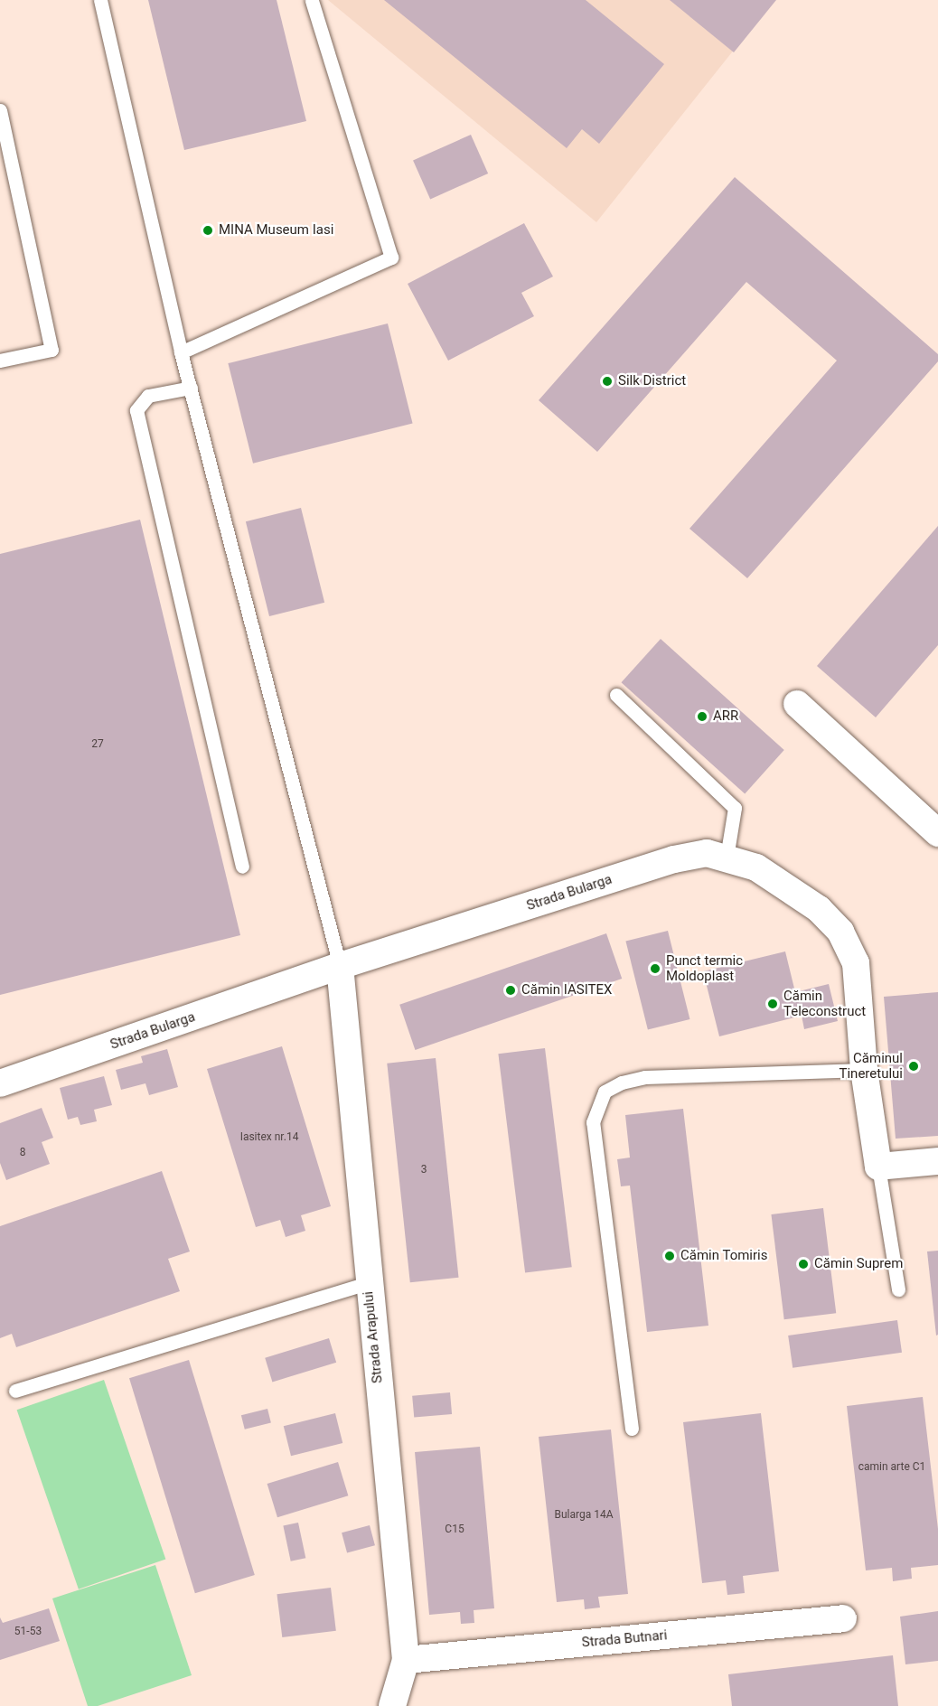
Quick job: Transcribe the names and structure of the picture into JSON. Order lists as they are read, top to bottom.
{
  "streets": {
    "street": ["Strada Bularga", "Strada Arapului", "Strada Butnari"]
  },
  "crossings": [
    ["Strada Bularga", "Strada Arapului"],
    ["Strada Arapului", "Strada Butnari"]
  ],
  "places": [
    "MINA Museum Iasi",
    "Silk District",
    "ARR",
    "Punct termic Moldoplast",
    "Cămin IASITEX",
    "Cămin Teleconstruct",
    "Căminul Tineretului",
    "Cămin Tomiris",
    "Cămin Suprem"
  ],
  "house_numbers": [
    "27",
    "Iasitex nr.14",
    "8",
    "3",
    "camin arte C1",
    "Bularga 14A",
    "C15",
    "51-53"
  ]
}
